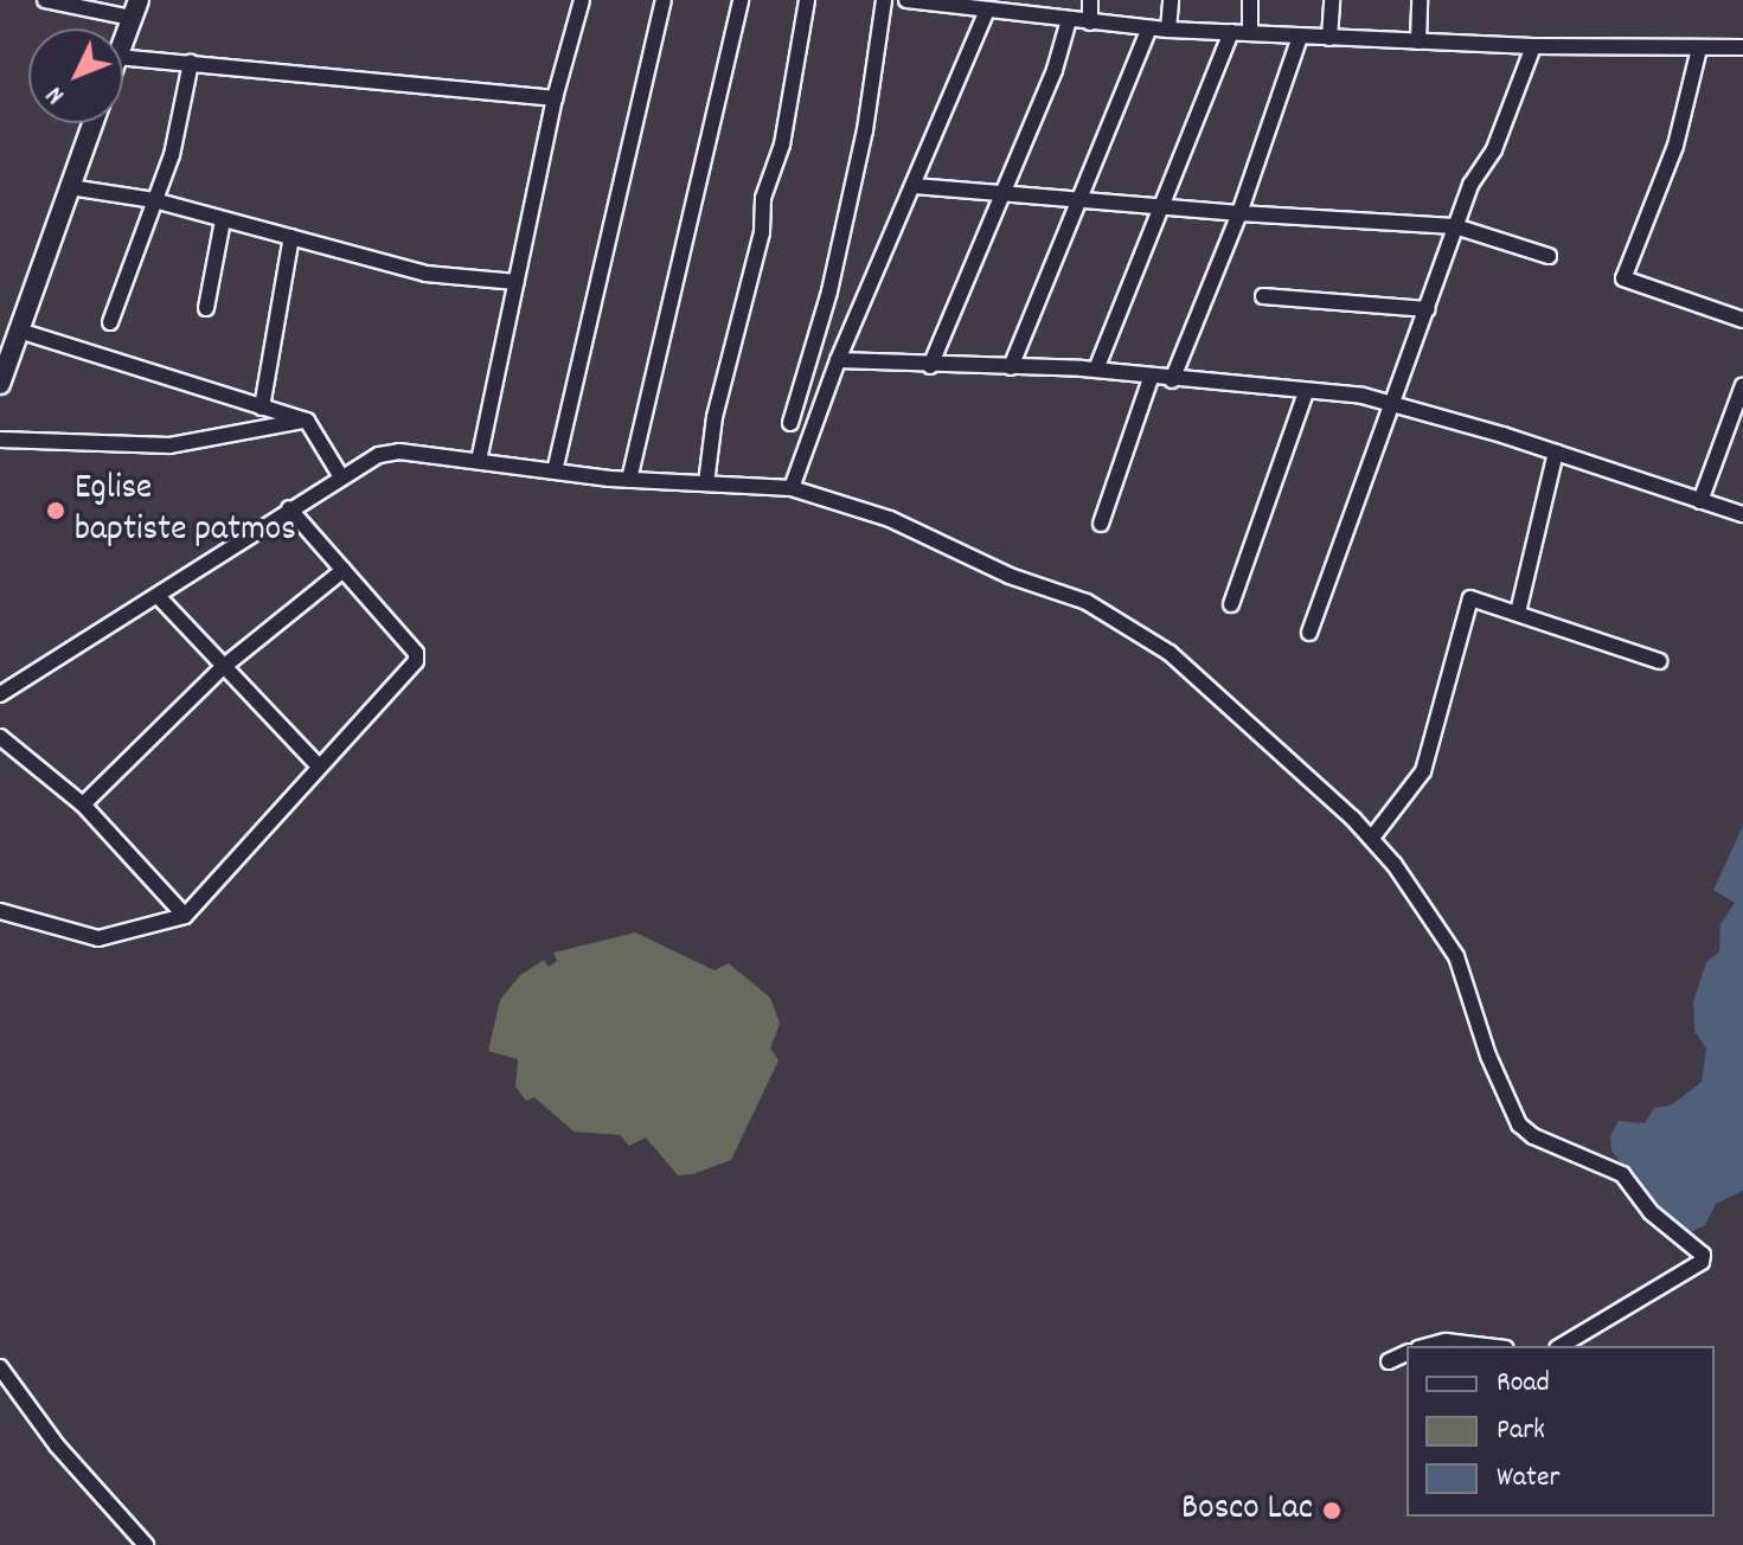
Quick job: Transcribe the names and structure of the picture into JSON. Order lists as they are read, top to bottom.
{
  "places": ["Eglise baptiste patmos", "Bosco Lac"],
  "legend": ["Road", "Park", "Water"],
  "north": "bottom left"
}
